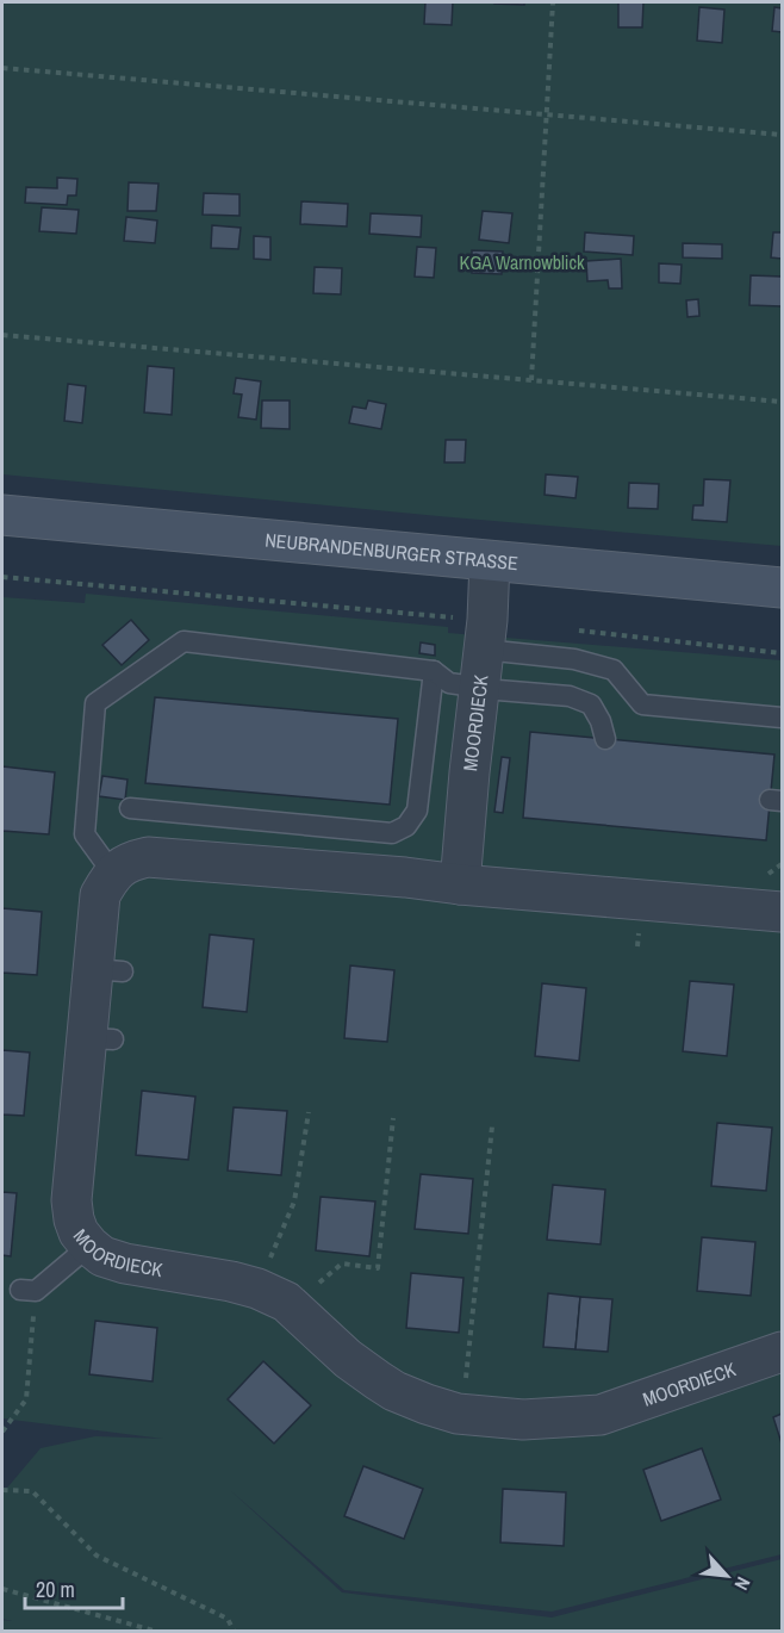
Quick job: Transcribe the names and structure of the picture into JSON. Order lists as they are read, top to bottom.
{
  "streets": {
    "main road": ["NEUBRANDENBURGER STRASSE"],
    "street": ["MOORDIECK"]
  },
  "crossings": [
    ["NEUBRANDENBURGER STRASSE", "MOORDIECK"]
  ],
  "parks": ["KGA Warnowblick"],
  "scale_bar": "20 m",
  "north": "bottom right"
}
